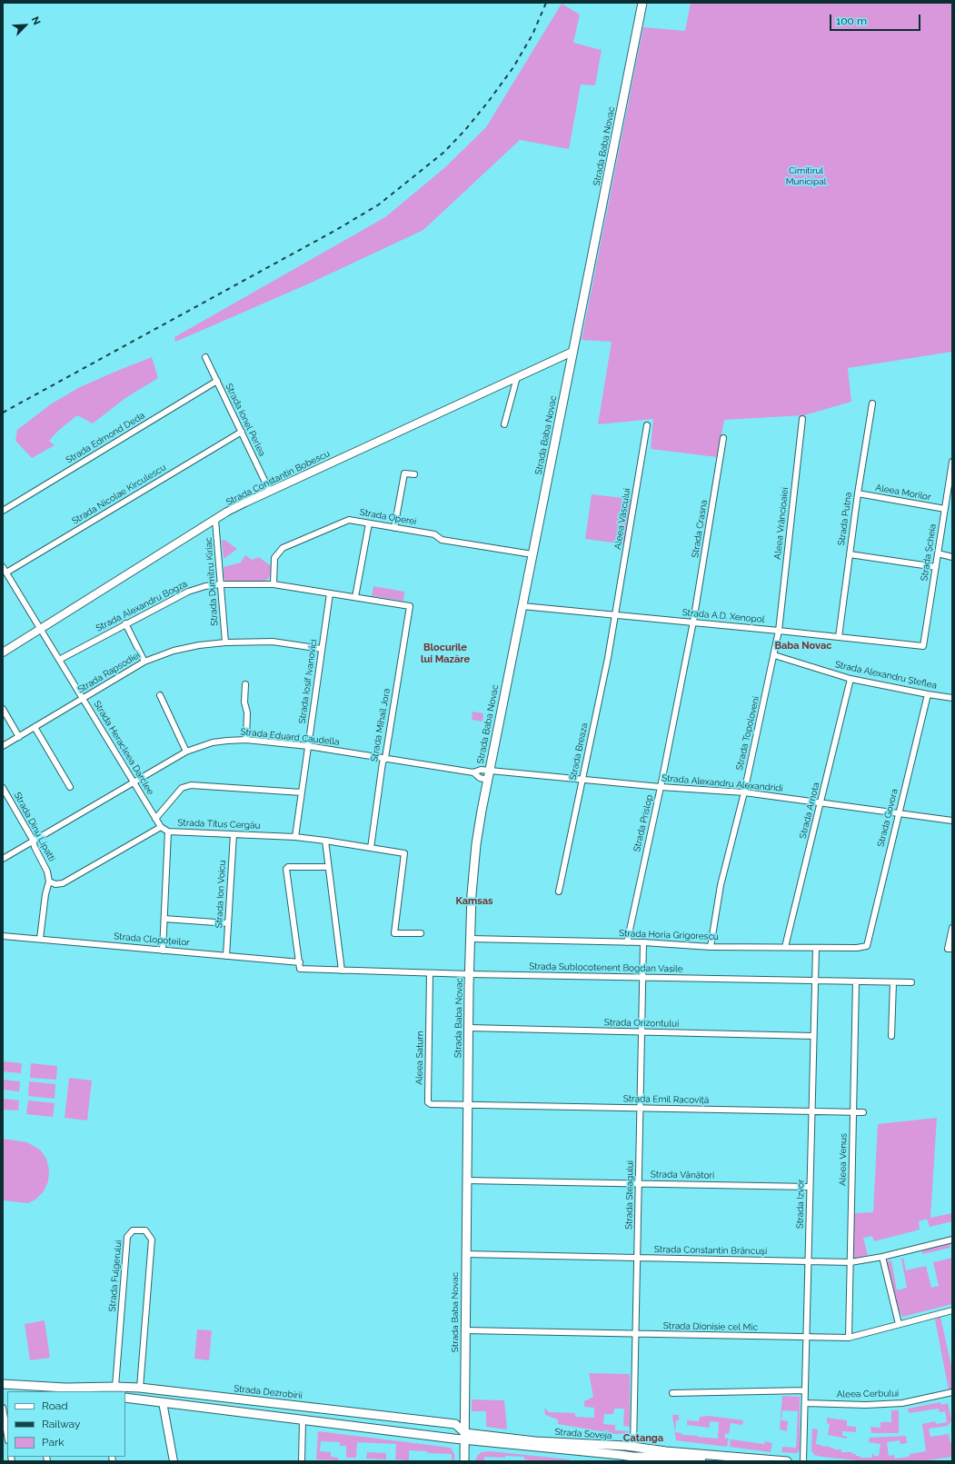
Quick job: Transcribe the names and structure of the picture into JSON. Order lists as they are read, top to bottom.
{
  "streets": {
    "main road": ["Strada Baba Novac", "Strada Dezrobirii", "Strada Soveja"],
    "street": [
      "Strada Ionel Perlea",
      "Strada Edmond Deda",
      "Strada Constantin Bobescu",
      "Aleea Morilor",
      "Strada Nicolae Kirculescu",
      "Strada Operei",
      "Aleea Vâscului",
      "Strada Putna",
      "Aleea Vrâncioaiei",
      "Strada Crasna",
      "Strada Șcheia",
      "Strada Dumitru Kiriac",
      "Strada Alexandru Bogza",
      "Strada A.D. Xenopol",
      "Strada Rapsodiei",
      "Strada Alexandru Șteflea",
      "Strada Iosif Ivanovici",
      "Strada Mihail Jora",
      "Strada Topoloveni",
      "Strada Eduard Caudella",
      "Strada Heracleea Darclee",
      "Strada Breaza",
      "Strada Alexandru Alexandridi",
      "Strada Arnota",
      "Strada Govora",
      "Strada Prislop",
      "Strada Titus Cergău",
      "Strada Dinu Lipatti",
      "Strada Ion Voicu",
      "Strada Horia Grigorescu",
      "Strada Clopoțeilor",
      "Strada Sublocotenent Bogdan Vasile",
      "Strada Orizontului",
      "Aleea Saturn",
      "Strada Emil Racoviță",
      "Aleea Venus",
      "Strada Vânători",
      "Strada Steagului",
      "Strada Izvor",
      "Strada Constantin Brâncuși",
      "Strada Fulgerului",
      "Strada Dionisie cel Mic",
      "Aleea Cerbului"
    ]
  },
  "crossings": [
    ["Strada Baba Novac", "Strada Constantin Bobescu"],
    ["Strada Baba Novac", "Strada Operei"],
    ["Strada Baba Novac", "Strada A.D. Xenopol"],
    ["Strada Baba Novac", "Strada Eduard Caudella"],
    ["Strada Baba Novac", "Strada Alexandru Alexandridi"],
    ["Strada Baba Novac", "Strada Horia Grigorescu"],
    ["Strada Baba Novac", "Strada Sublocotenent Bogdan Vasile"],
    ["Strada Baba Novac", "Strada Orizontului"],
    ["Strada Baba Novac", "Aleea Saturn"],
    ["Strada Baba Novac", "Strada Emil Racoviță"],
    ["Strada Baba Novac", "Strada Vânători"],
    ["Strada Baba Novac", "Strada Constantin Brâncuși"],
    ["Strada Baba Novac", "Strada Dionisie cel Mic"],
    ["Strada Baba Novac", "Strada Dezrobirii"],
    ["Strada Baba Novac", "Strada Soveja"],
    ["Strada Ionel Perlea", "Strada Edmond Deda"],
    ["Strada Ionel Perlea", "Strada Constantin Bobescu"],
    ["Strada Ionel Perlea", "Strada Nicolae Kirculescu"],
    ["Strada Constantin Bobescu", "Strada Dumitru Kiriac"],
    ["Strada Constantin Bobescu", "Strada Heracleea Darclee"],
    ["Aleea Morilor", "Strada Putna"],
    ["Aleea Morilor", "Strada Șcheia"],
    ["Strada Nicolae Kirculescu", "Strada Heracleea Darclee"],
    ["Strada Operei", "Strada Alexandru Bogza"],
    ["Aleea Vâscului", "Strada A.D. Xenopol"],
    ["Aleea Vâscului", "Strada Breaza"],
    ["Strada Putna", "Strada A.D. Xenopol"],
    ["Aleea Vrâncioaiei", "Strada A.D. Xenopol"],
    ["Aleea Vrâncioaiei", "Strada Topoloveni"],
    ["Strada Crasna", "Strada A.D. Xenopol"],
    ["Strada Crasna", "Strada Prislop"],
    ["Strada Șcheia", "Strada A.D. Xenopol"],
    ["Strada Dumitru Kiriac", "Strada Alexandru Bogza"],
    ["Strada Dumitru Kiriac", "Strada Rapsodiei"],
    ["Strada Alexandru Bogza", "Strada Iosif Ivanovici"],
    ["Strada Alexandru Bogza", "Strada Mihail Jora"],
    ["Strada Alexandru Bogza", "Strada Heracleea Darclee"],
    ["Strada A.D. Xenopol", "Strada Topoloveni"],
    ["Strada A.D. Xenopol", "Strada Breaza"],
    ["Strada A.D. Xenopol", "Strada Prislop"],
    ["Strada Rapsodiei", "Strada Iosif Ivanovici"],
    ["Strada Rapsodiei", "Strada Heracleea Darclee"],
    ["Strada Alexandru Șteflea", "Strada Topoloveni"],
    ["Strada Alexandru Șteflea", "Strada Arnota"],
    ["Strada Alexandru Șteflea", "Strada Govora"],
    ["Strada Iosif Ivanovici", "Strada Eduard Caudella"],
    ["Strada Iosif Ivanovici", "Strada Titus Cergău"],
    ["Strada Mihail Jora", "Strada Eduard Caudella"],
    ["Strada Mihail Jora", "Strada Titus Cergău"],
    ["Strada Topoloveni", "Strada Alexandru Alexandridi"],
    ["Strada Topoloveni", "Strada Horia Grigorescu"],
    ["Strada Eduard Caudella", "Strada Heracleea Darclee"],
    ["Strada Eduard Caudella", "Strada Alexandru Alexandridi"],
    ["Strada Eduard Caudella", "Strada Dinu Lipatti"],
    ["Strada Heracleea Darclee", "Strada Titus Cergău"],
    ["Strada Breaza", "Strada Alexandru Alexandridi"],
    ["Strada Alexandru Alexandridi", "Strada Arnota"],
    ["Strada Alexandru Alexandridi", "Strada Govora"],
    ["Strada Alexandru Alexandridi", "Strada Prislop"],
    ["Strada Arnota", "Strada Horia Grigorescu"],
    ["Strada Govora", "Strada Horia Grigorescu"],
    ["Strada Prislop", "Strada Horia Grigorescu"],
    ["Strada Titus Cergău", "Strada Ion Voicu"],
    ["Strada Dinu Lipatti", "Strada Clopoțeilor"],
    ["Strada Ion Voicu", "Strada Clopoțeilor"],
    ["Strada Horia Grigorescu", "Strada Steagului"],
    ["Strada Horia Grigorescu", "Strada Izvor"],
    ["Strada Clopoțeilor", "Strada Sublocotenent Bogdan Vasile"],
    ["Strada Sublocotenent Bogdan Vasile", "Aleea Saturn"],
    ["Strada Sublocotenent Bogdan Vasile", "Aleea Venus"],
    ["Strada Sublocotenent Bogdan Vasile", "Strada Steagului"],
    ["Strada Sublocotenent Bogdan Vasile", "Strada Izvor"],
    ["Strada Orizontului", "Strada Steagului"],
    ["Strada Orizontului", "Strada Izvor"],
    ["Aleea Saturn", "Strada Emil Racoviță"],
    ["Strada Emil Racoviță", "Aleea Venus"],
    ["Strada Emil Racoviță", "Strada Steagului"],
    ["Strada Emil Racoviță", "Strada Izvor"],
    ["Aleea Venus", "Strada Constantin Brâncuși"],
    ["Aleea Venus", "Strada Dionisie cel Mic"],
    ["Strada Vânători", "Strada Steagului"],
    ["Strada Vânători", "Strada Izvor"],
    ["Strada Steagului", "Strada Constantin Brâncuși"],
    ["Strada Steagului", "Strada Dionisie cel Mic"],
    ["Strada Steagului", "Strada Soveja"],
    ["Strada Izvor", "Strada Constantin Brâncuși"],
    ["Strada Izvor", "Strada Dionisie cel Mic"],
    ["Strada Izvor", "Aleea Cerbului"],
    ["Strada Fulgerului", "Strada Dezrobirii"],
    ["Strada Dezrobirii", "Strada Soveja"]
  ],
  "districts": [
    "Baba Novac",
    "Blocurile lui Mazăre",
    "Kamsas",
    "Catanga"
  ],
  "parks": ["Cimitirul Municipal"],
  "legend": ["Road", "Railway", "Park"],
  "scale_bar": "100 m",
  "north": "top right"
}
